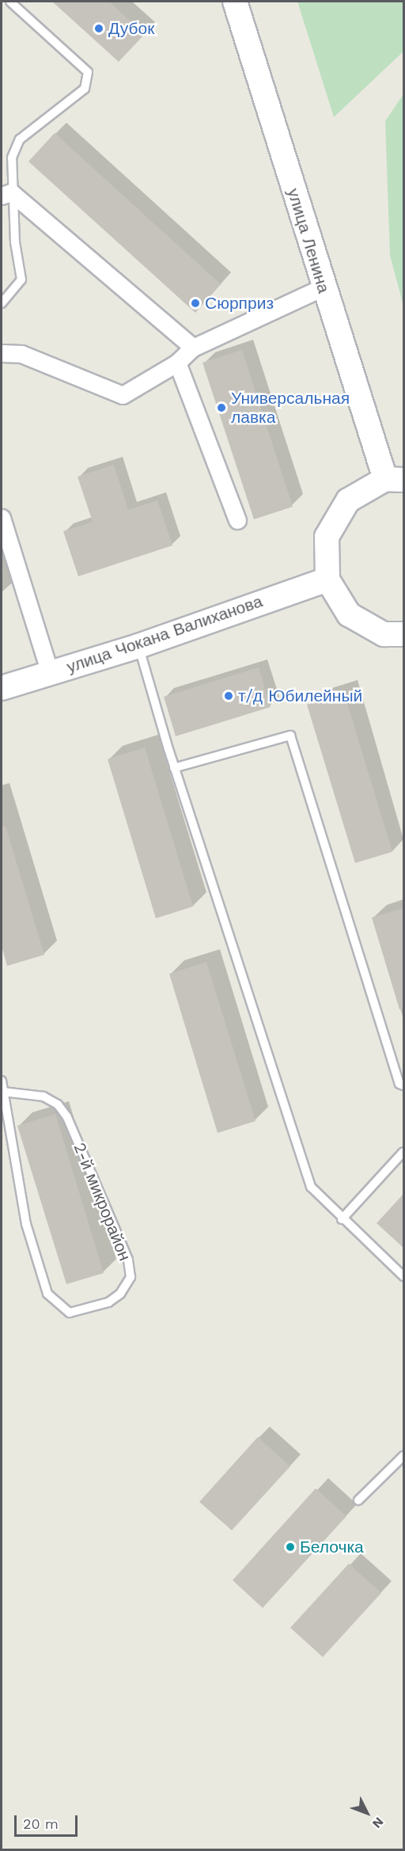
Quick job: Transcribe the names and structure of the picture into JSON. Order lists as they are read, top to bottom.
{
  "streets": {
    "street": ["улица Ленина", "улица Чокана Валиханова"],
    "lane": ["2-й микрорайон"]
  },
  "places": [
    "Дубок",
    "Сюрприз",
    "Универсальная лавка",
    "т/д Юбилейный",
    "Белочка"
  ],
  "scale_bar": "20 m",
  "north": "bottom right"
}
